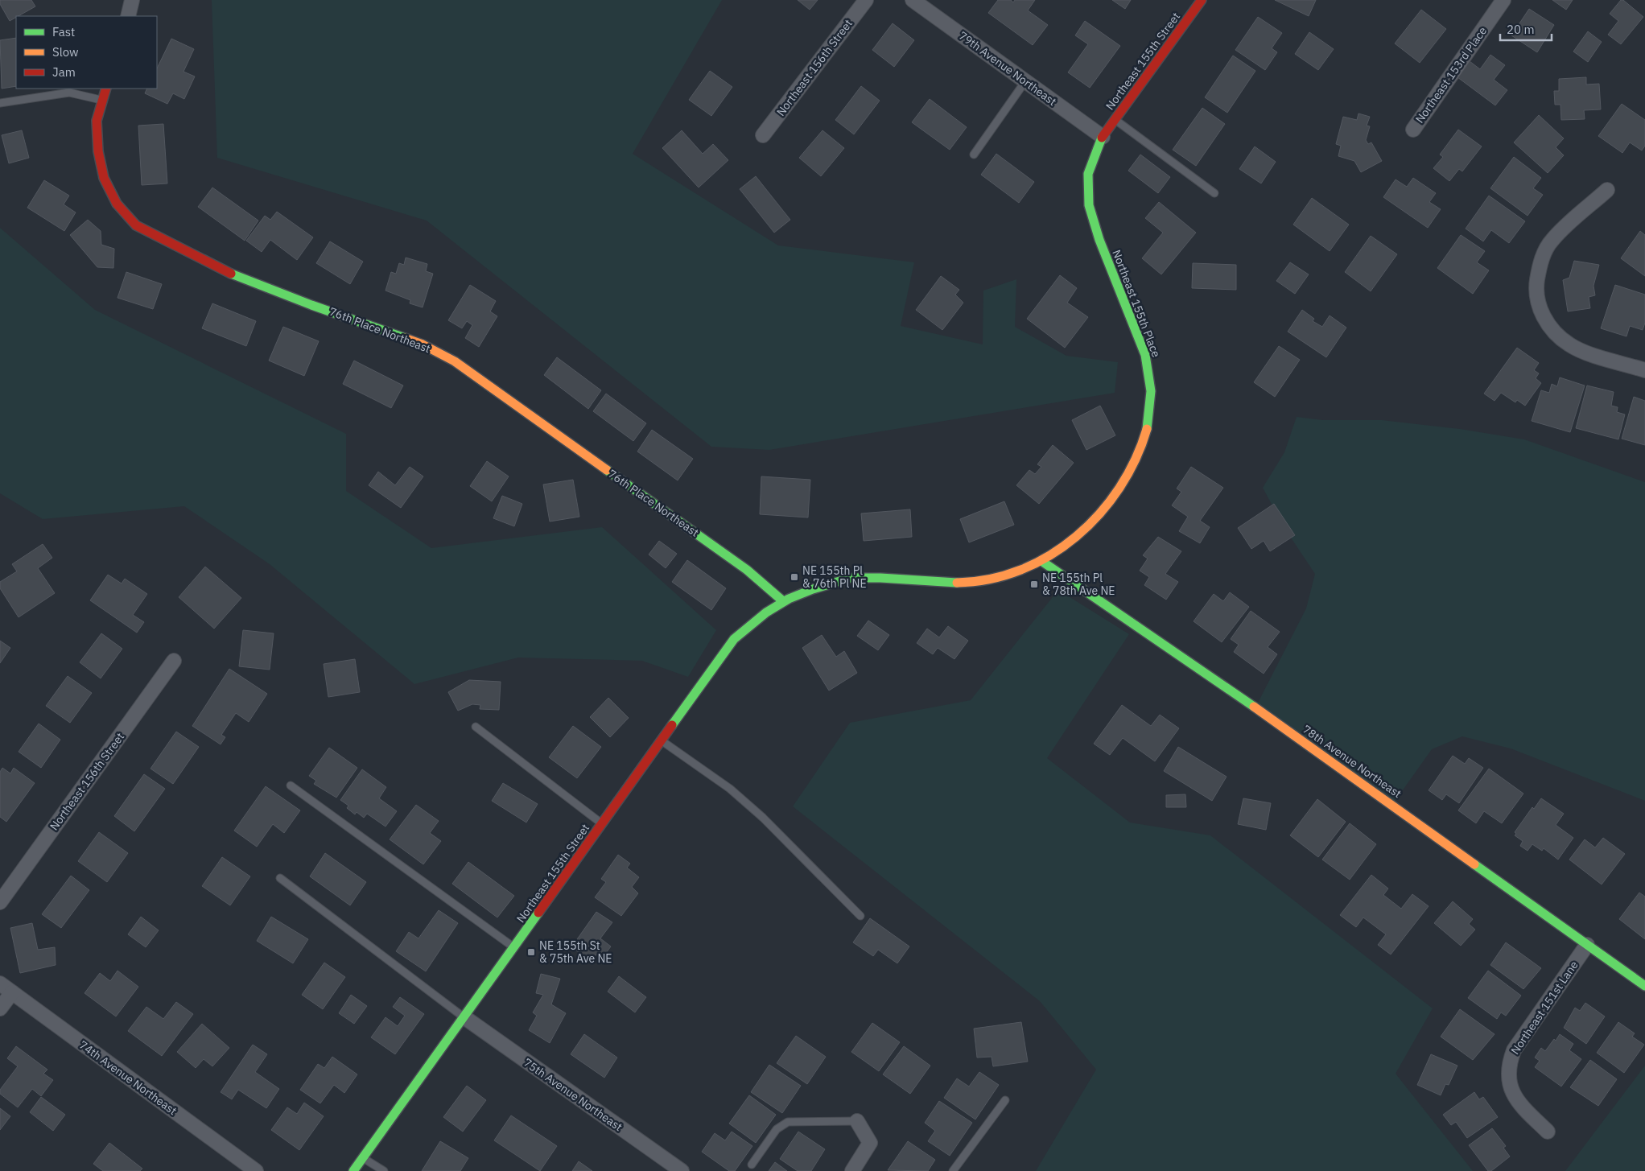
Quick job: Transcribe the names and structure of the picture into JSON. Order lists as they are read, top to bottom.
{
  "streets": {
    "street": [
      "Northeast 155th Street",
      "Northeast 156th Street",
      "79th Avenue Northeast",
      "Northeast 153rd Place",
      "Northeast 155th Place",
      "76th Place Northeast",
      "78th Avenue Northeast",
      "Northeast 151st Lane",
      "74th Avenue Northeast",
      "75th Avenue Northeast"
    ]
  },
  "crossings": [
    ["Northeast 155th Street", "79th Avenue Northeast"],
    ["Northeast 155th Street", "Northeast 155th Place"],
    ["Northeast 155th Street", "76th Place Northeast"],
    ["Northeast 155th Street", "75th Avenue Northeast"],
    ["79th Avenue Northeast", "Northeast 155th Place"],
    ["Northeast 155th Place", "76th Place Northeast"],
    ["Northeast 155th Place", "78th Avenue Northeast"],
    ["78th Avenue Northeast", "Northeast 151st Lane"]
  ],
  "places": {
    "transit": ["NE 155th Pl & 76th Pl NE", "NE 155th Pl & 78th Ave NE", "NE 155th St & 75th Ave NE"]
  },
  "legend": ["Fast", "Slow", "Jam"],
  "scale_bar": "20 m"
}
